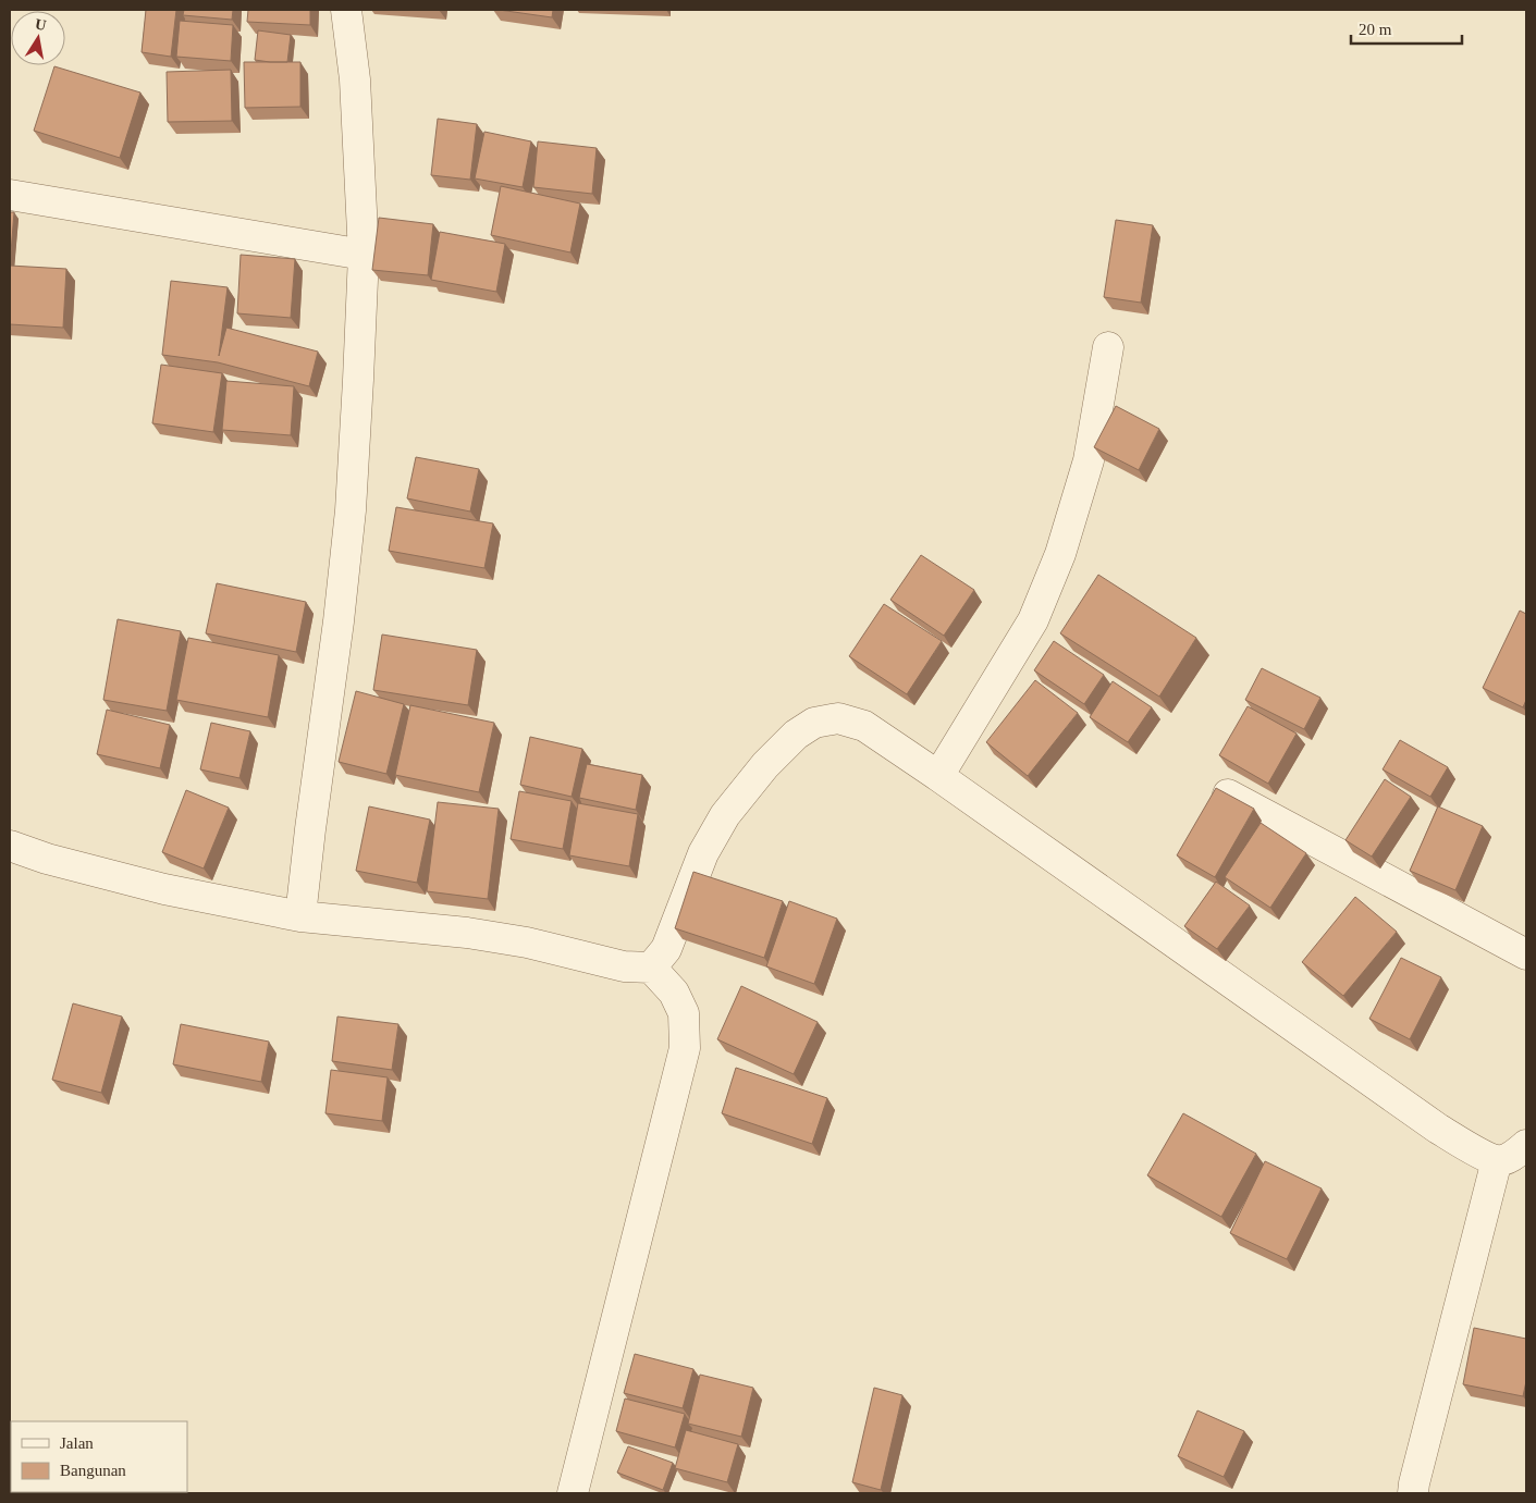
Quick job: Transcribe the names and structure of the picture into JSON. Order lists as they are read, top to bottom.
{
  "legend": ["Jalan", "Bangunan"],
  "scale_bar": "20 m",
  "north": "top"
}
